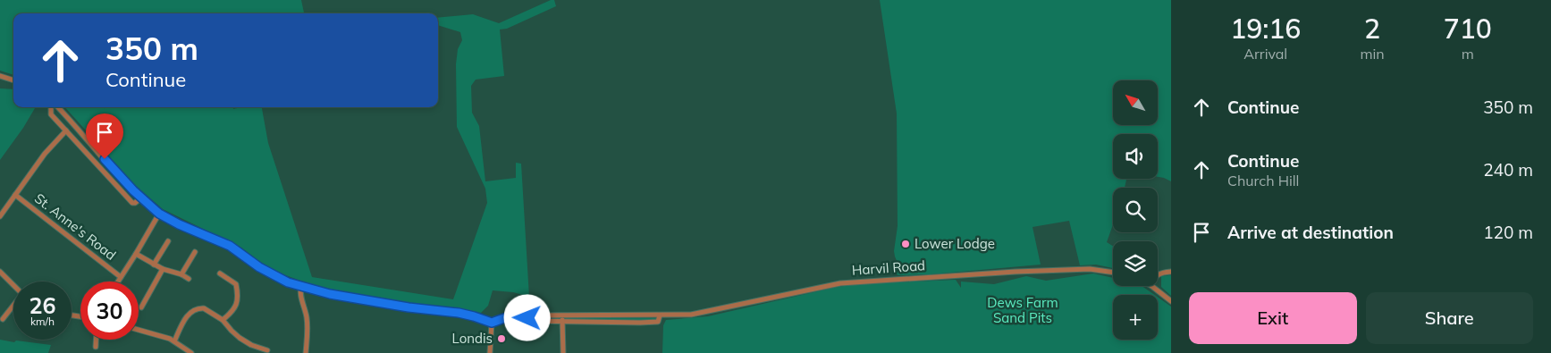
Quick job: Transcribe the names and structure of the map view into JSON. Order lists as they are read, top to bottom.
{
  "streets": {
    "street": ["St. Anne's Road", "Harvil Road"]
  },
  "parks": ["Dews Farm Sand Pits"],
  "places": ["Lower Lodge", "Londis"],
  "north": "top left",
  "page": {
    "eta": [
      "19:16",
      "Arrival",
      "2",
      "min",
      "710",
      "m"
    ],
    "turn": ["350 m", "Continue"],
    "list": [
      {
        "name": "Continue",
        "value": "350 m"
      },
      {
        "name": "Continue",
        "note": "Church Hill",
        "value": "240 m"
      },
      {
        "name": "Arrive at destination",
        "value": "120 m"
      }
    ],
    "map_buttons": "+",
    "speed": "26 km/h",
    "limit": "30",
    "buttons": ["Exit", "Share"]
  }
}
